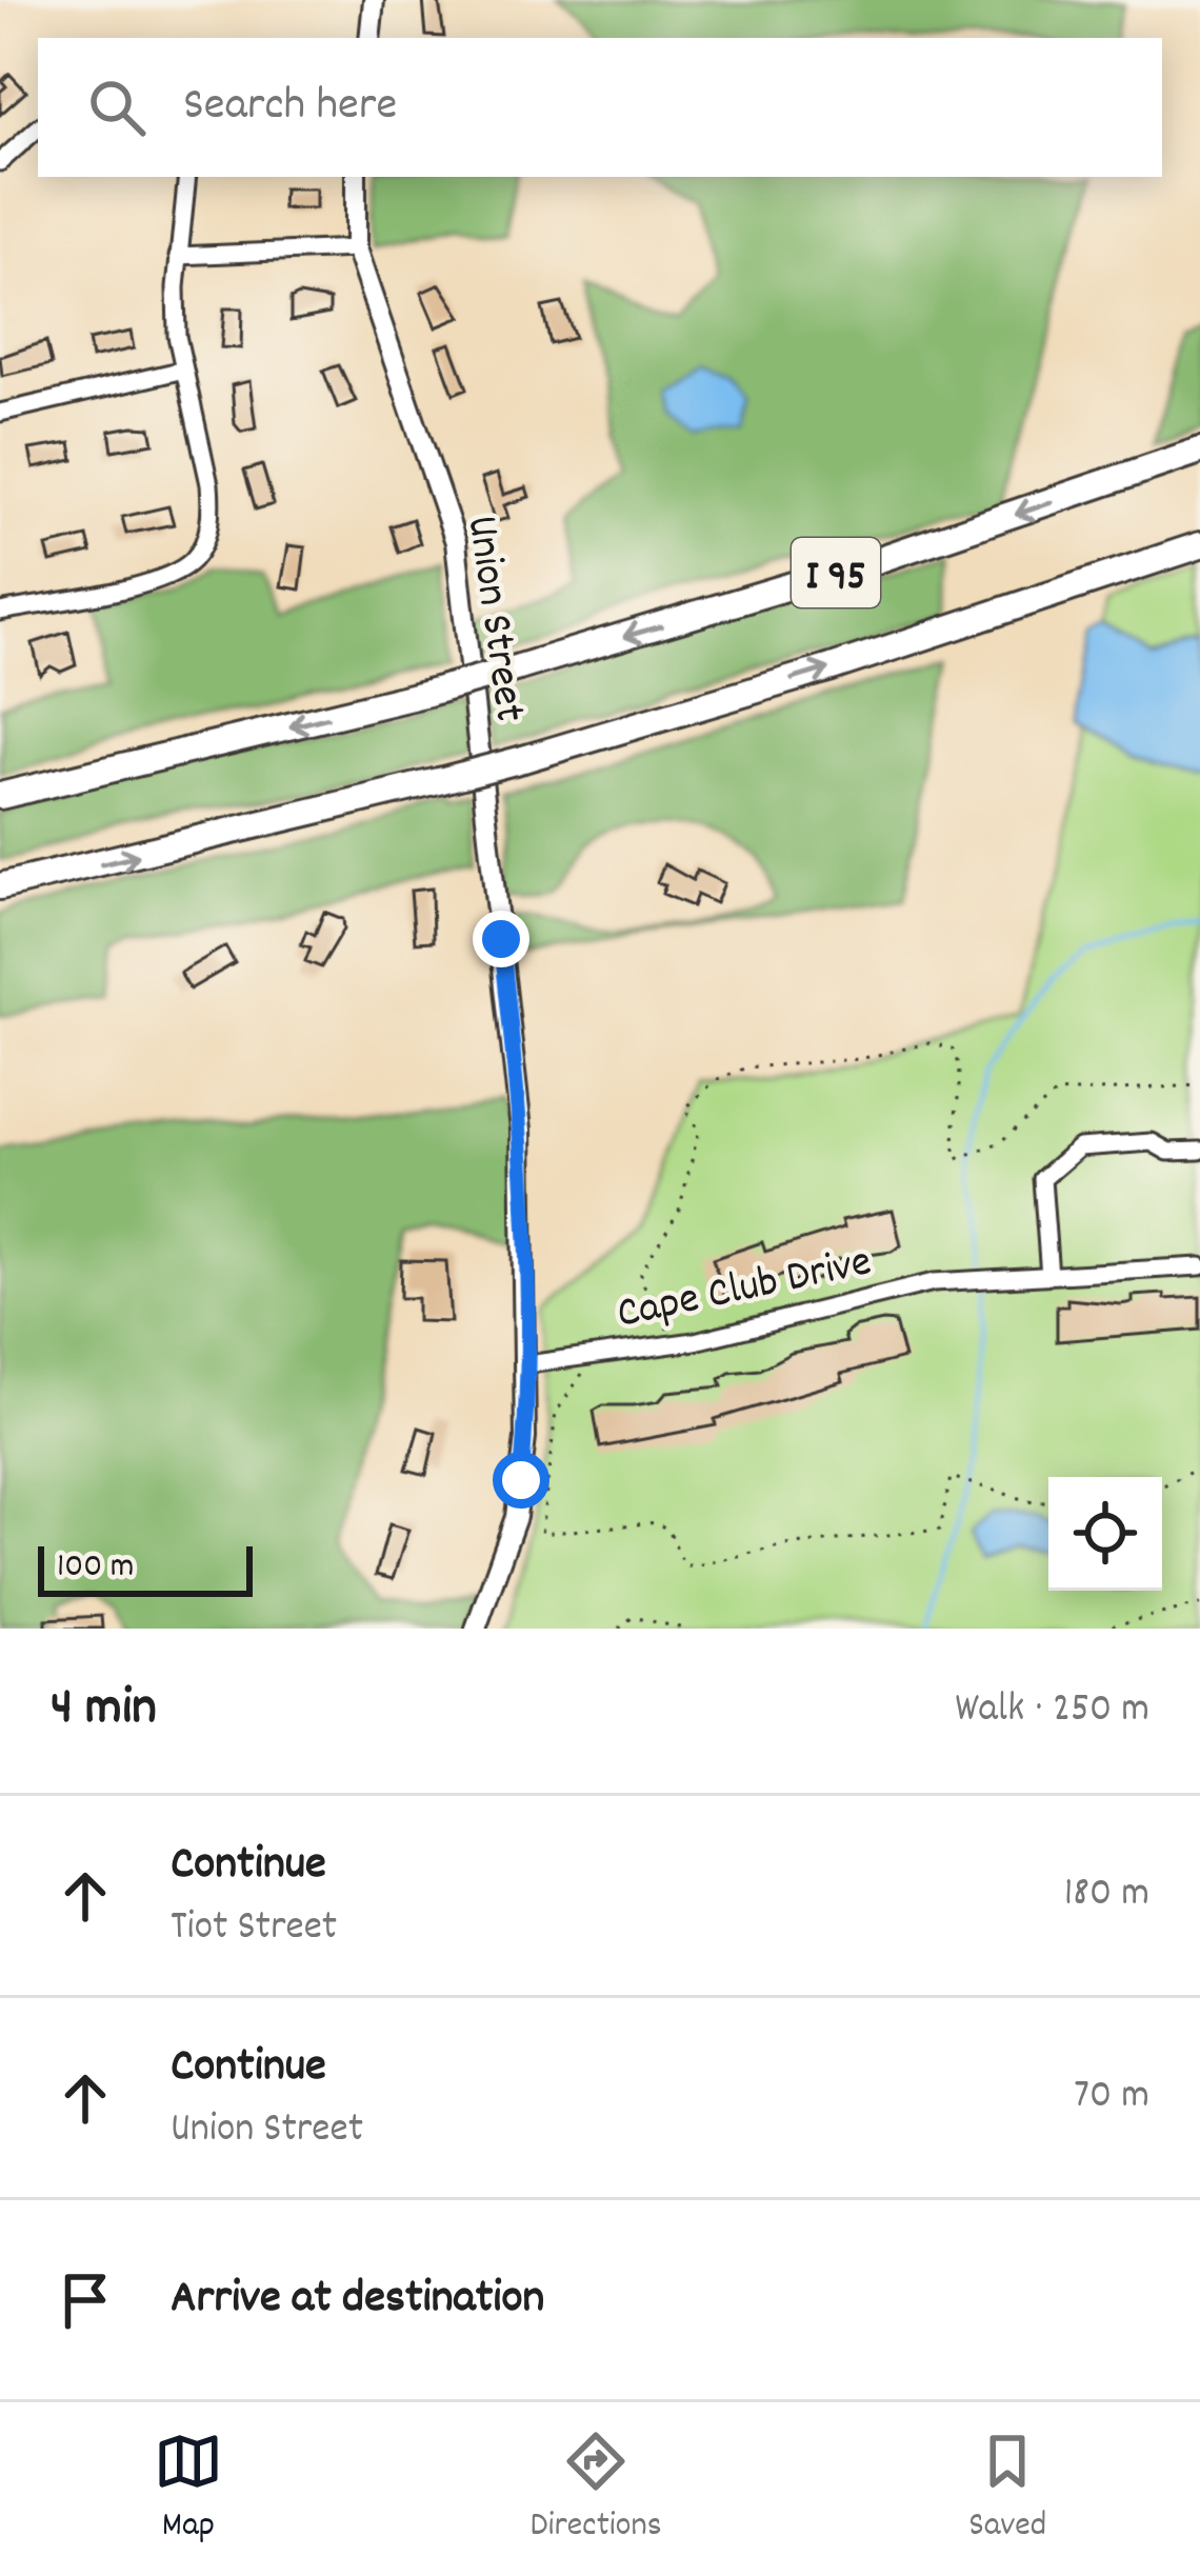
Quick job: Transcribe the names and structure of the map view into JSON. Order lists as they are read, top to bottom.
{
  "streets": {
    "highway": ["I 95"],
    "main road": ["Union Street"],
    "street": ["Cape Club Drive"]
  },
  "crossings": [
    ["Union Street", "Cape Club Drive"]
  ],
  "scale_bar": "100 m",
  "page": {
    "search": "Search here",
    "scale": "100 m",
    "heading": ["4 min", "Walk · 250 m"],
    "list": [
      ["Continue", "Tiot Street", "180 m"],
      ["Continue", "Union Street", "70 m"],
      "Arrive at destination"
    ],
    "nav": ["Map", "Directions", "Saved"]
  }
}
